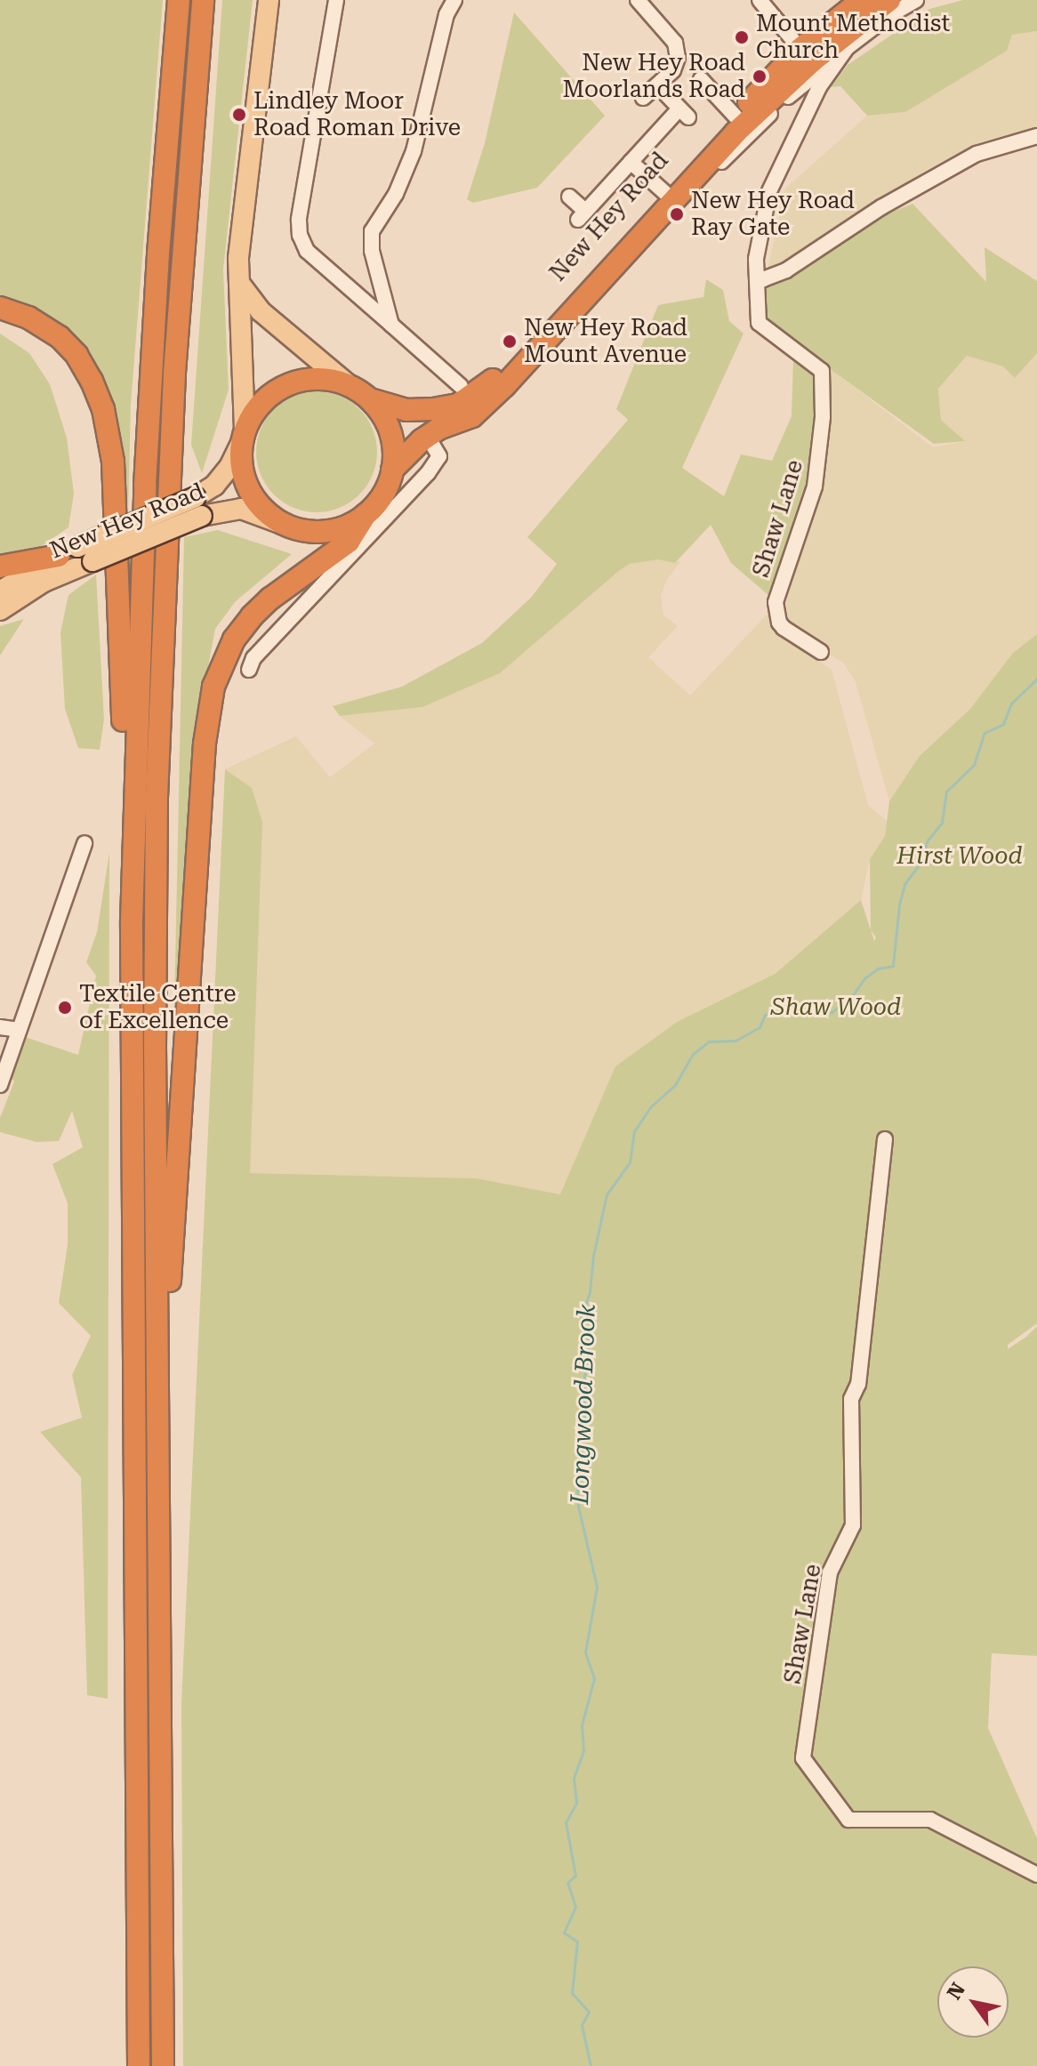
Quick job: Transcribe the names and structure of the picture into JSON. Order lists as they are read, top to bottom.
{
  "streets": {
    "highway": ["New Hey Road"],
    "street": ["Shaw Lane"]
  },
  "water": ["Longwood Brook"],
  "parks": ["Hirst Wood", "Shaw Wood"],
  "places": [
    "Mount Methodist Church",
    "New Hey Road Moorlands Road",
    "Lindley Moor Road Roman Drive",
    "New Hey Road Ray Gate",
    "New Hey Road Mount Avenue",
    "Textile Centre of Excellence"
  ],
  "north": "top left"
}
